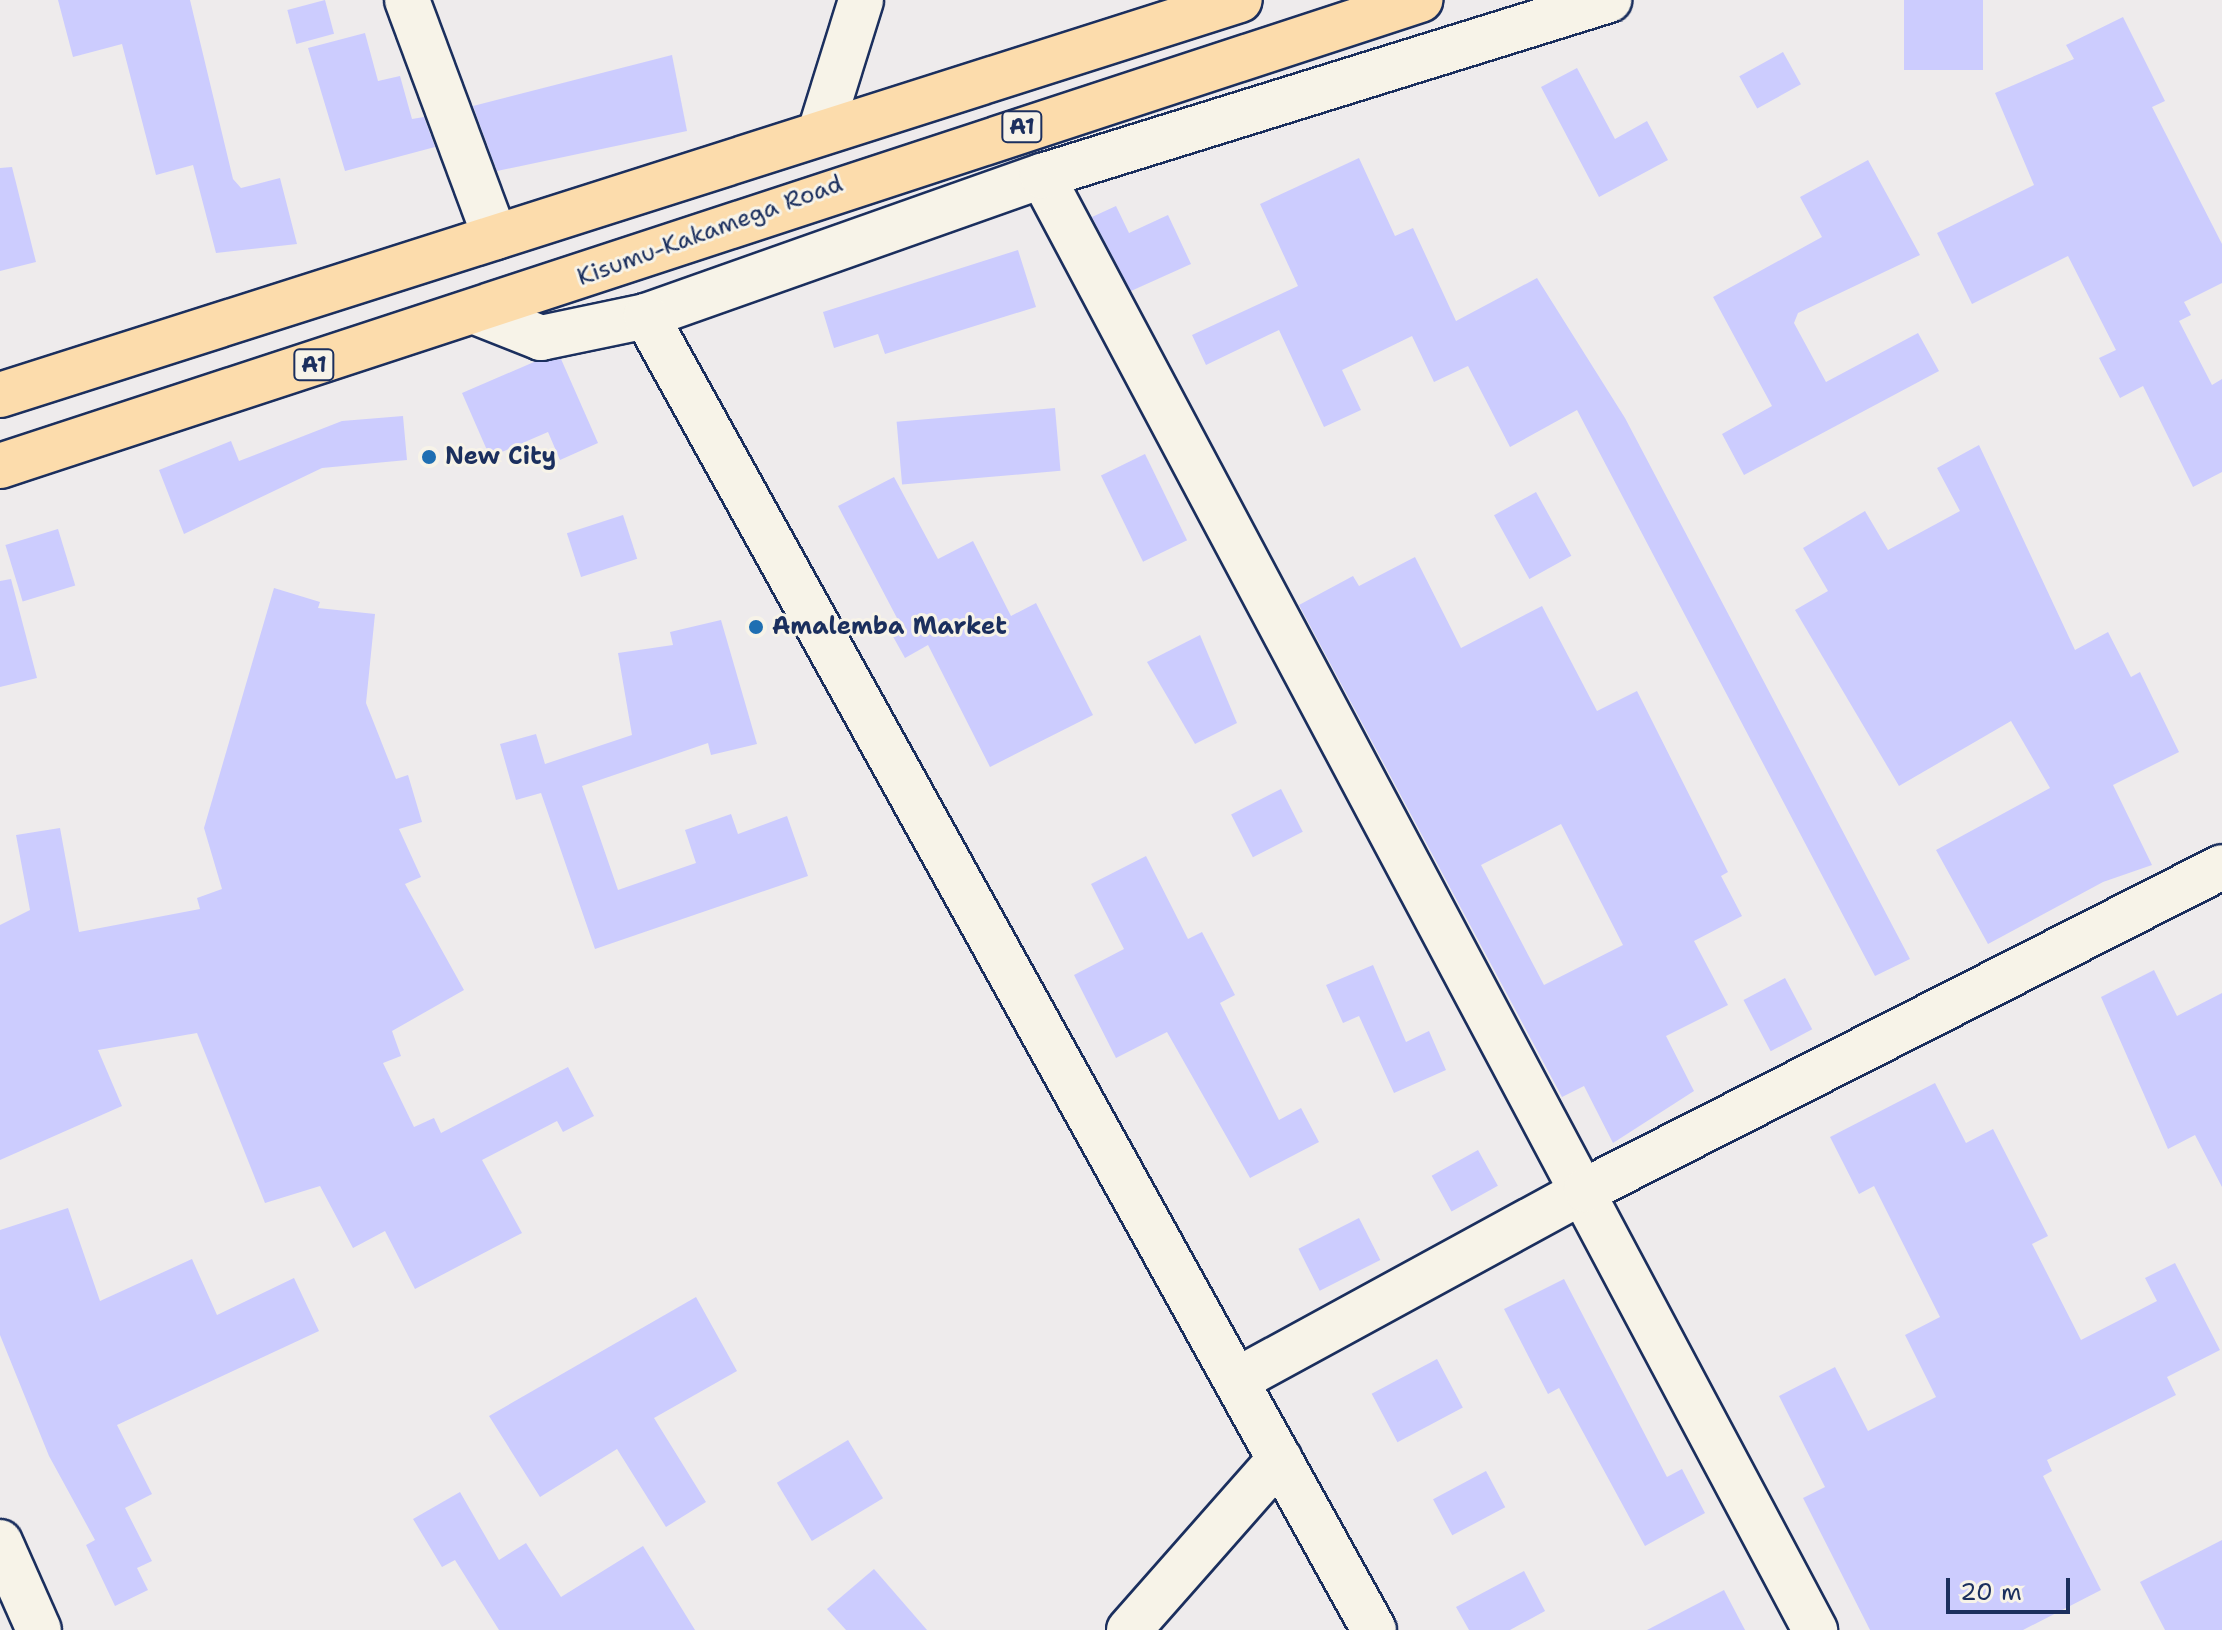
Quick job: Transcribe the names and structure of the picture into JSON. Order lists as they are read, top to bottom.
{
  "streets": {
    "highway": ["A1", "Kisumu-Kakamega Road"]
  },
  "places": ["New City", "Amalemba Market"],
  "scale_bar": "20 m"
}
